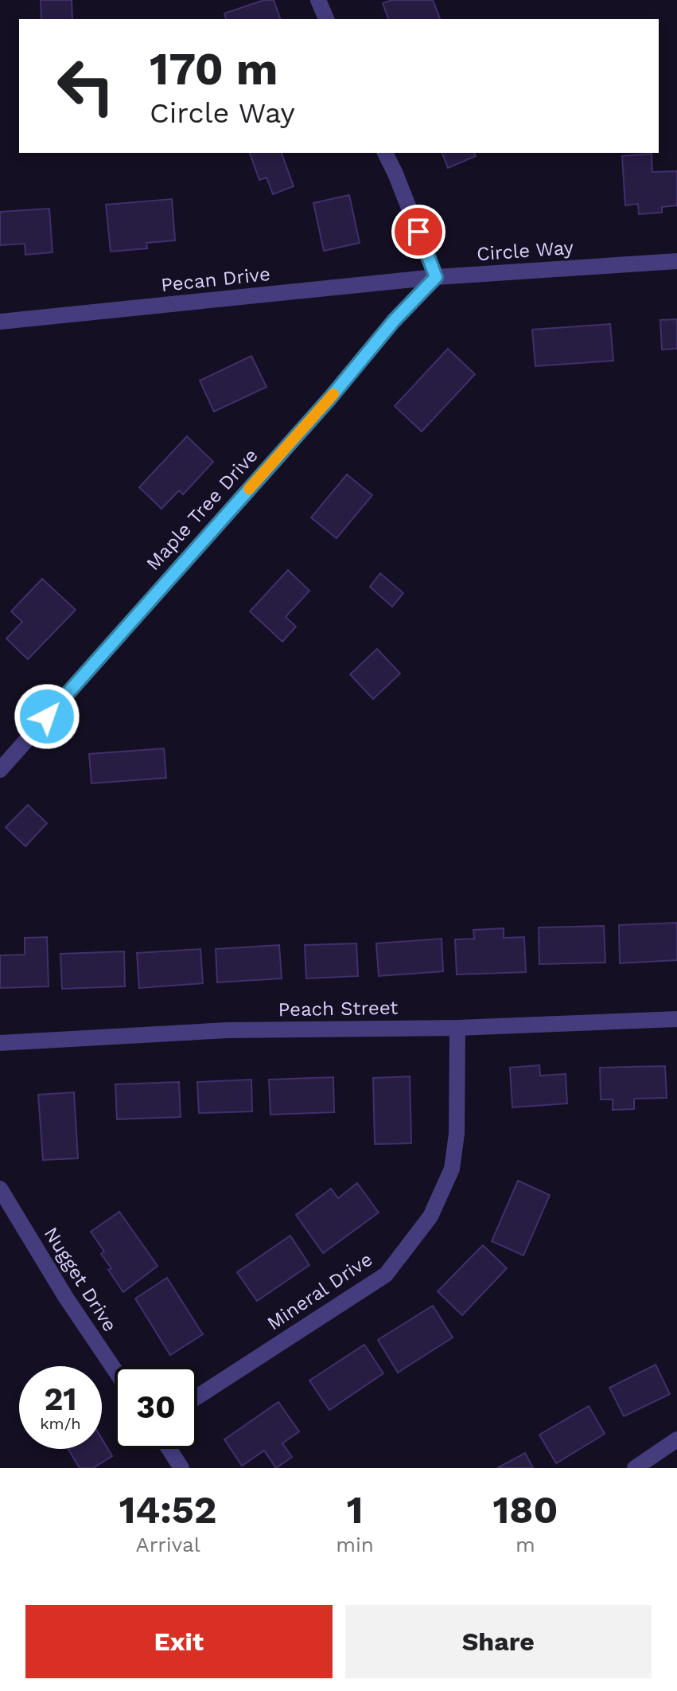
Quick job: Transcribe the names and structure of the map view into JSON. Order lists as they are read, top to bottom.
{
  "streets": {
    "street": [
      "Circle Way",
      "Pecan Drive",
      "Maple Tree Drive",
      "Peach Street",
      "Nugget Drive",
      "Mineral Drive"
    ]
  },
  "crossings": [
    ["Circle Way", "Pecan Drive"],
    ["Circle Way", "Maple Tree Drive"],
    ["Pecan Drive", "Maple Tree Drive"],
    ["Peach Street", "Mineral Drive"]
  ],
  "page": {
    "turn": ["170 m", "Circle Way"],
    "speed": "21 km/h",
    "limit": "30",
    "eta": [
      "14:52",
      "Arrival",
      "1",
      "min",
      "180",
      "m"
    ],
    "buttons": ["Exit", "Share"]
  }
}
